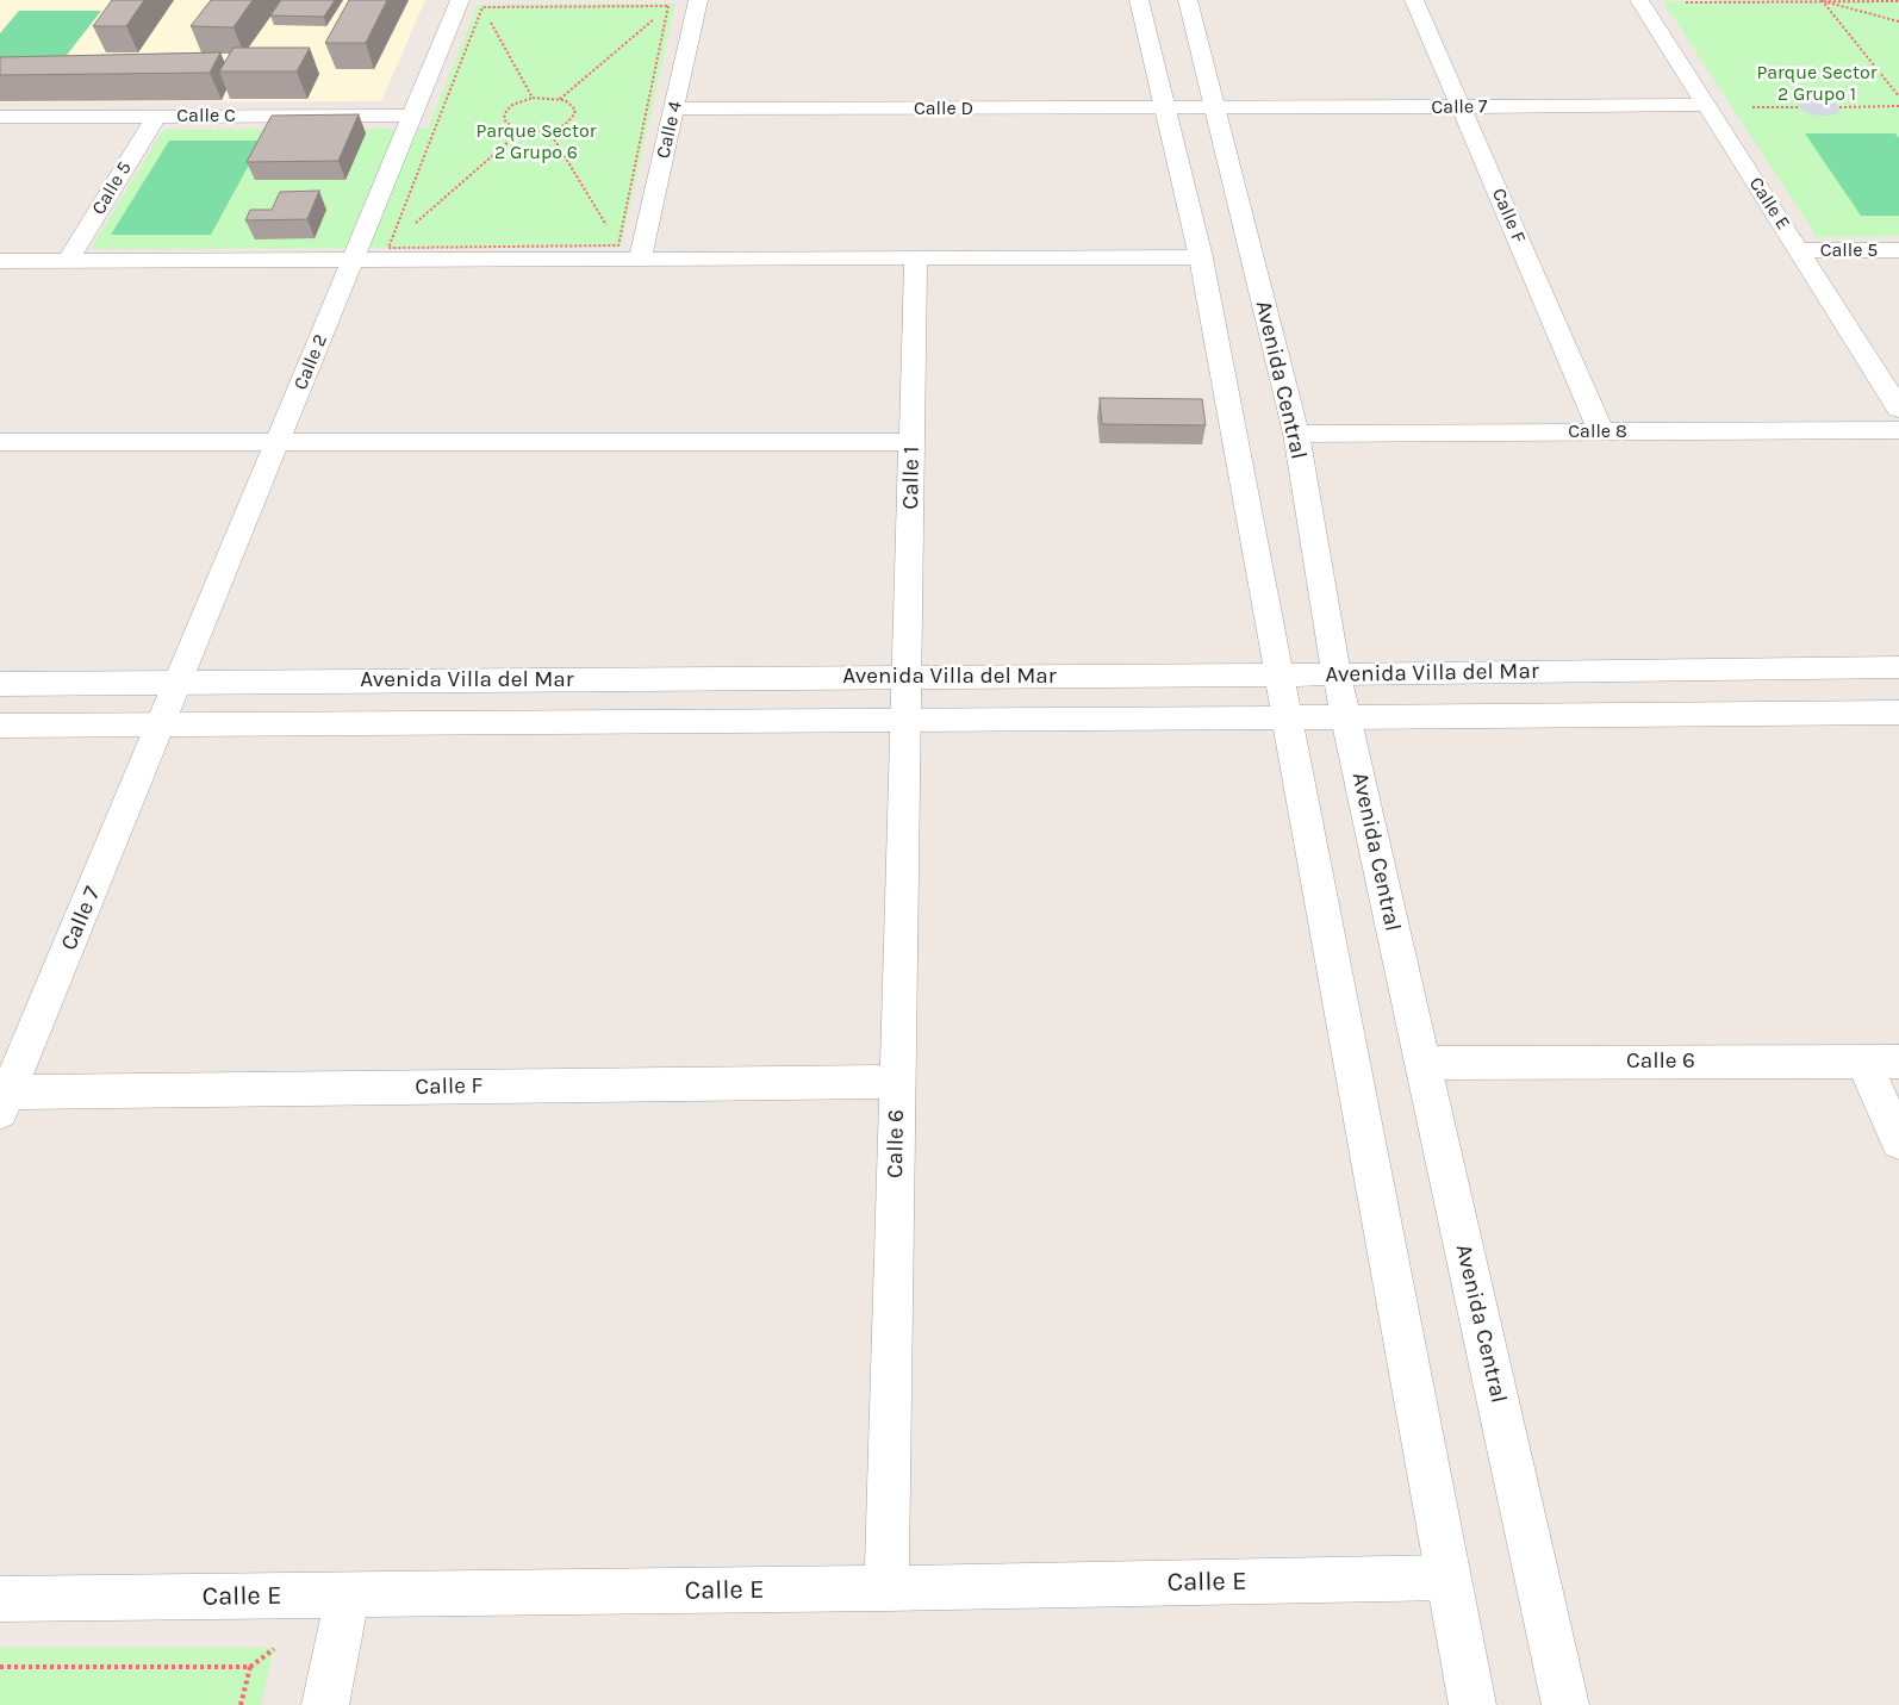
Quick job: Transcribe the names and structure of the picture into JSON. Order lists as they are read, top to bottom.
{
  "streets": {
    "street": [
      "Calle 7",
      "Calle D",
      "Calle C",
      "Calle 4",
      "Calle 5",
      "Calle E",
      "Calle F",
      "Calle 2",
      "Avenida Central",
      "Calle 8",
      "Calle 1",
      "Avenida Villa del Mar",
      "Calle 6"
    ]
  },
  "crossings": [
    ["Calle 7", "Calle D"],
    ["Calle 7", "Calle E"],
    ["Calle 7", "Calle F"],
    ["Calle 7", "Calle 2"],
    ["Calle 7", "Avenida Central"],
    ["Calle 7", "Avenida Villa del Mar"],
    ["Calle D", "Calle 4"],
    ["Calle D", "Avenida Central"],
    ["Calle C", "Calle 5"],
    ["Calle C", "Calle 2"],
    ["Calle 5", "Calle E"],
    ["Calle E", "Calle 6"],
    ["Calle F", "Calle 8"],
    ["Calle F", "Calle 6"],
    ["Calle 2", "Avenida Villa del Mar"],
    ["Avenida Central", "Calle 8"],
    ["Avenida Central", "Avenida Villa del Mar"],
    ["Avenida Central", "Calle 6"],
    ["Calle 1", "Avenida Villa del Mar"],
    ["Calle 1", "Calle 6"],
    ["Avenida Villa del Mar", "Calle 6"]
  ],
  "parks": ["Parque Sector 2 Grupo 1", "Parque Sector 2 Grupo 6"]
}
